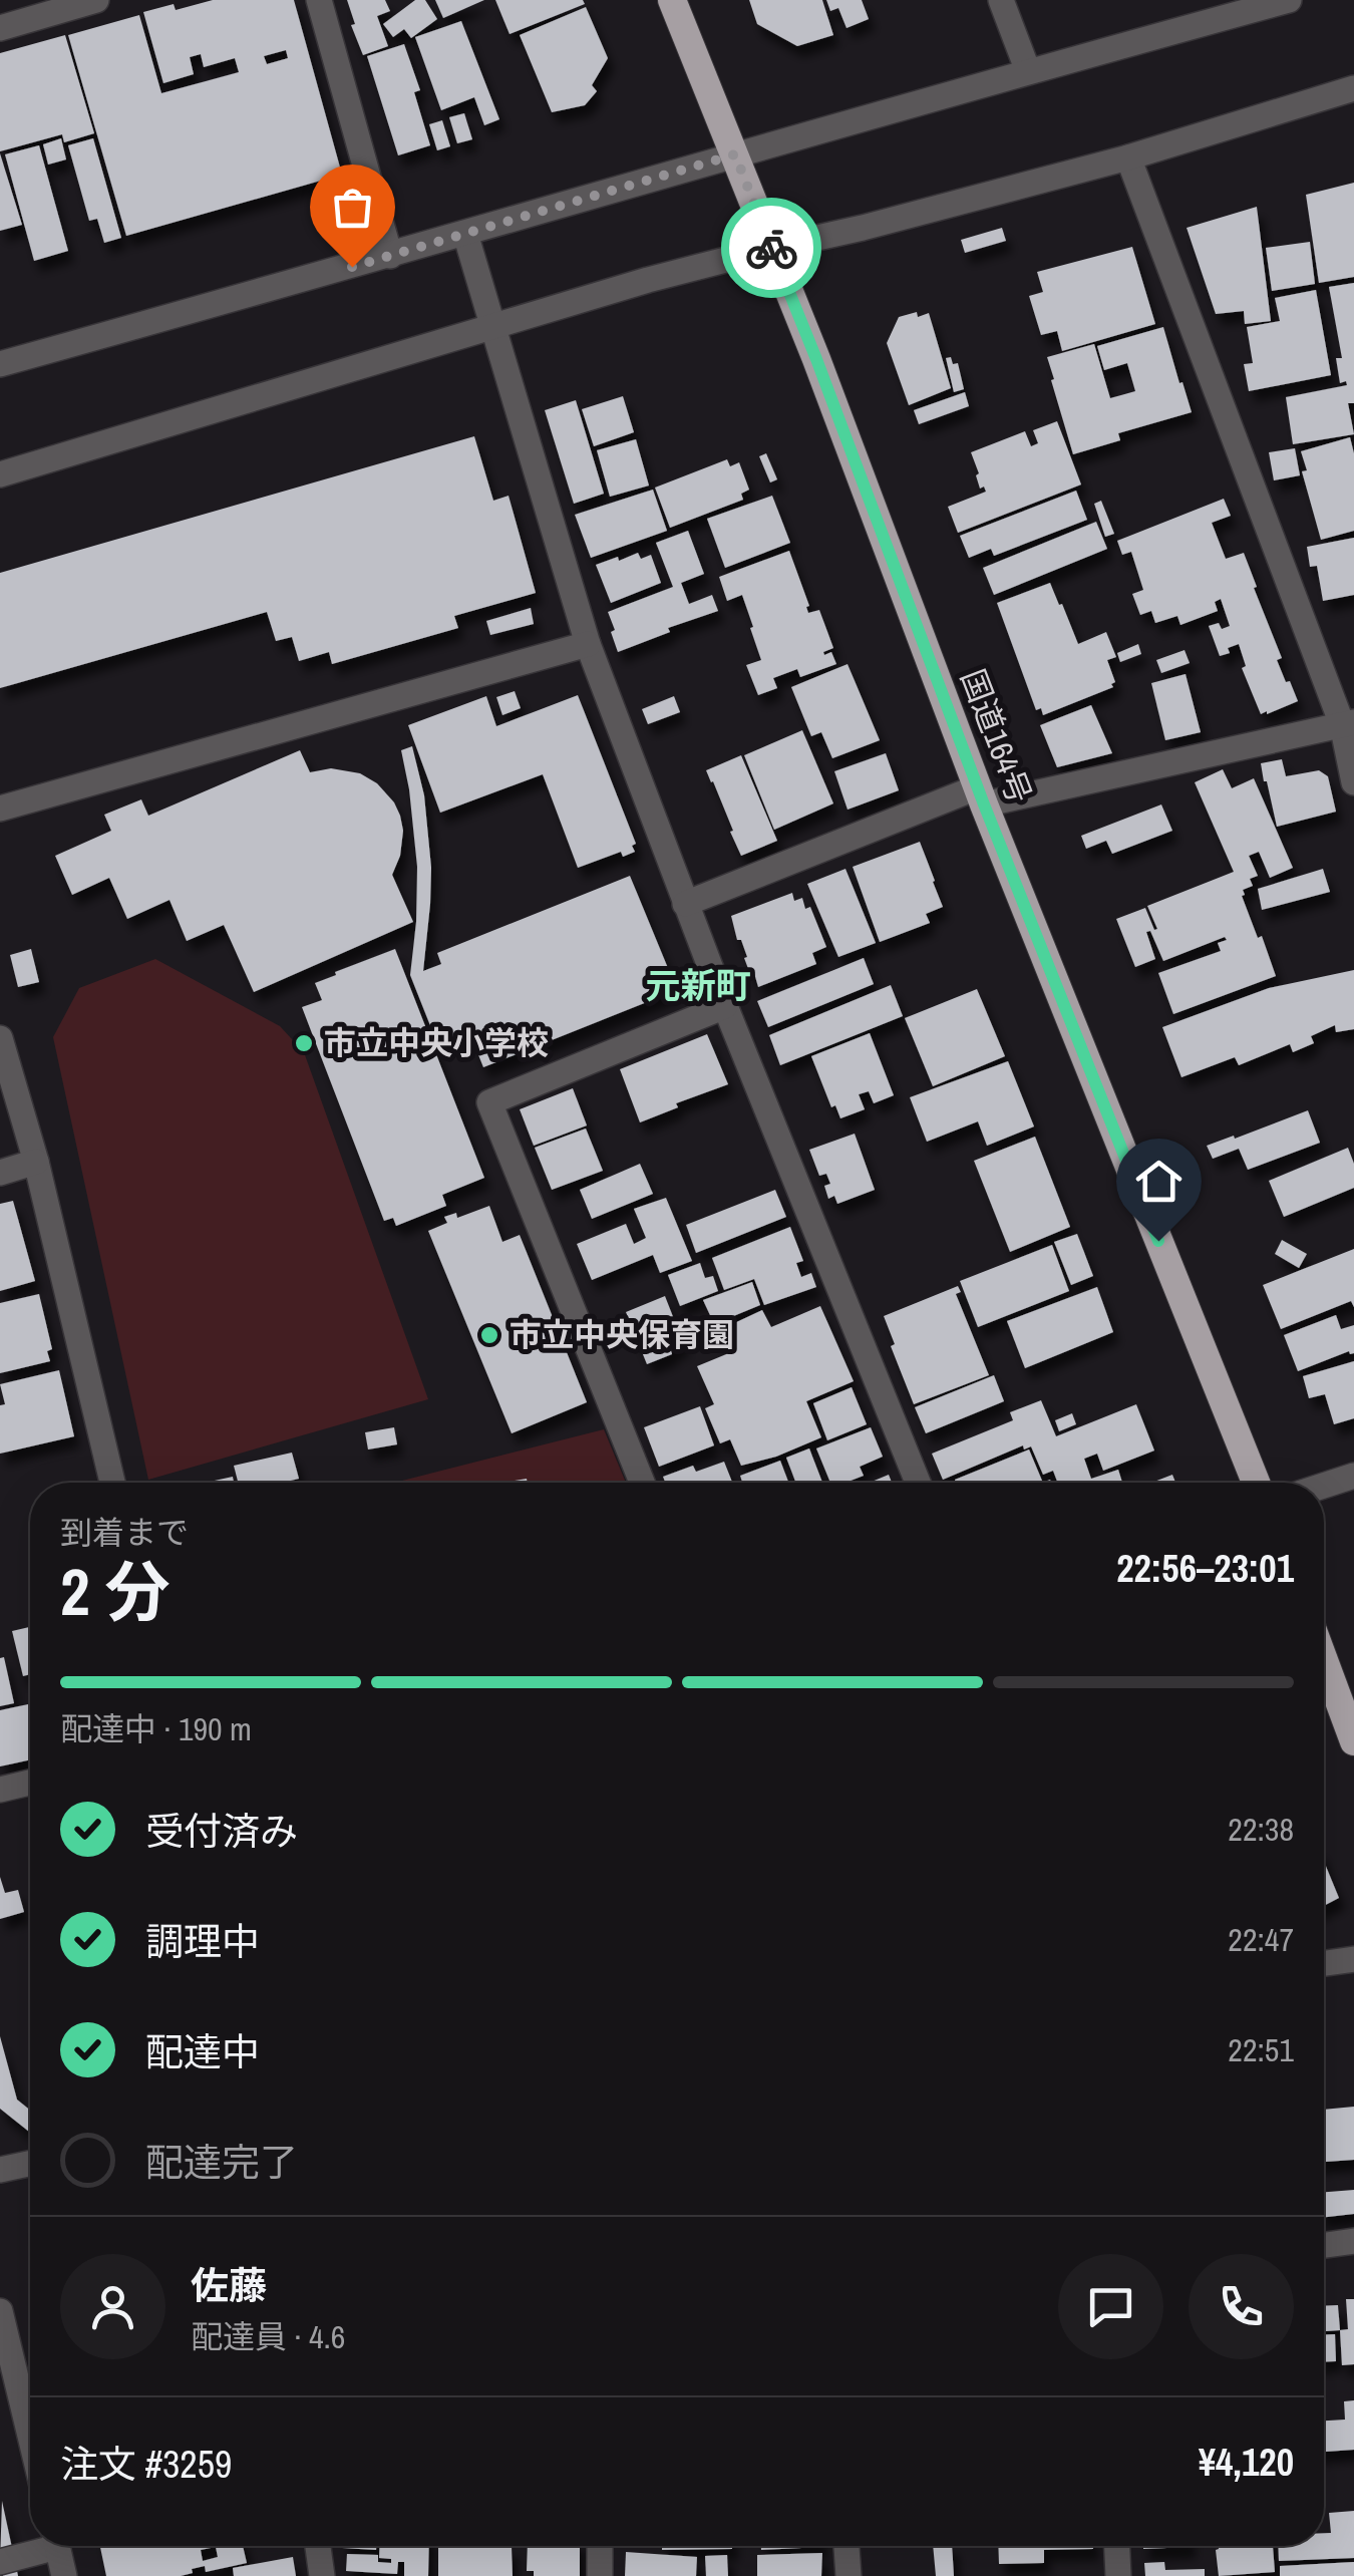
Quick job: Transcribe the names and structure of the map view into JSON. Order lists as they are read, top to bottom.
{
  "streets": {
    "highway": ["国道164号"]
  },
  "districts": ["元新町"],
  "places": ["市立中央小学校", "市立中央保育園"],
  "page": {
    "heading": ["2 分", "到着まで", "22:56–23:01"],
    "panel": [
      "佐藤",
      "配達員 · 4.6",
      "注文 #3259",
      "¥4,120"
    ],
    "bar": "配達中 · 190 m",
    "list": [
      ["受付済み", "22:38"],
      ["調理中", "22:47"],
      ["配達中", "22:51"],
      "配達完了"
    ]
  }
}
